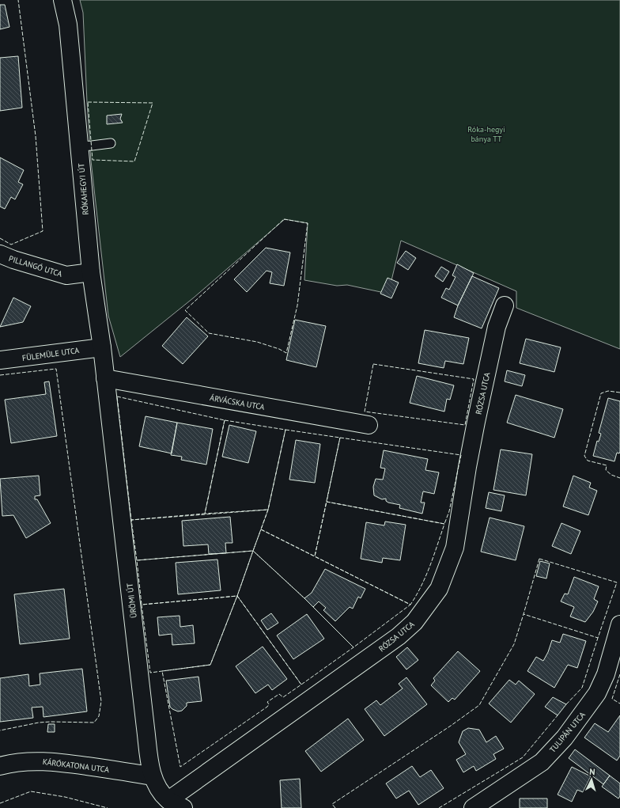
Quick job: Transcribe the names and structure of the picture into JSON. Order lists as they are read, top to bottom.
{
  "streets": {
    "street": [
      "RÓKAHEGYI ÚT",
      "PILLANGÓ UTCA",
      "FÜLEMÜLE UTCA",
      "RÓZSA UTCA",
      "ÁRVÁCSKA UTCA",
      "ÜRÖMI ÚT",
      "TULIPÁN UTCA",
      "KÁRÓKATONA UTCA"
    ]
  },
  "crossings": [
    ["RÓKAHEGYI ÚT", "PILLANGÓ UTCA"],
    ["RÓKAHEGYI ÚT", "FÜLEMÜLE UTCA"],
    ["RÓKAHEGYI ÚT", "ÁRVÁCSKA UTCA"],
    ["RÓKAHEGYI ÚT", "ÜRÖMI ÚT"],
    ["RÓZSA UTCA", "ÜRÖMI ÚT"],
    ["ÁRVÁCSKA UTCA", "ÜRÖMI ÚT"],
    ["ÜRÖMI ÚT", "KÁRÓKATONA UTCA"]
  ],
  "parks": ["Róka-hegyi bánya TT"],
  "north": "top"
}
